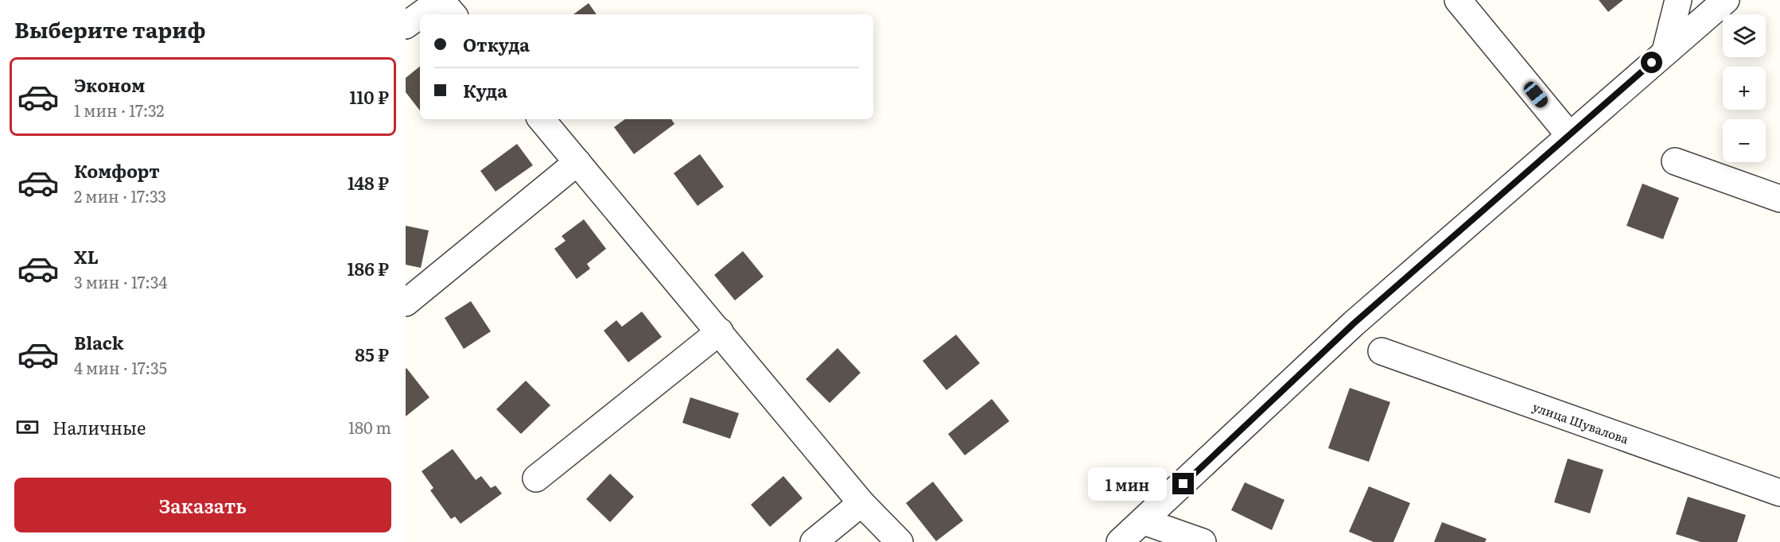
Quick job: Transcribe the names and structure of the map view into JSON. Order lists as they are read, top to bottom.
{
  "streets": {
    "street": ["улица Шувалова"]
  },
  "page": {
    "heading": "Выберите тариф",
    "map_buttons": ["+", "−"],
    "banner": ["Откуда", "Куда"],
    "list": [
      {
        "name": "Эконом",
        "note": "1 мин · 17:32",
        "value": "110 ₽"
      },
      {
        "name": "Комфорт",
        "note": "2 мин · 17:33",
        "value": "148 ₽"
      },
      {
        "name": "XL",
        "note": "3 мин · 17:34",
        "value": "186 ₽"
      },
      {
        "name": "Black",
        "note": "4 мин · 17:35",
        "value": "85 ₽"
      }
    ],
    "pay": ["Наличные", "180 m"],
    "bubble": "1 мин",
    "buttons": "Заказать"
  }
}
